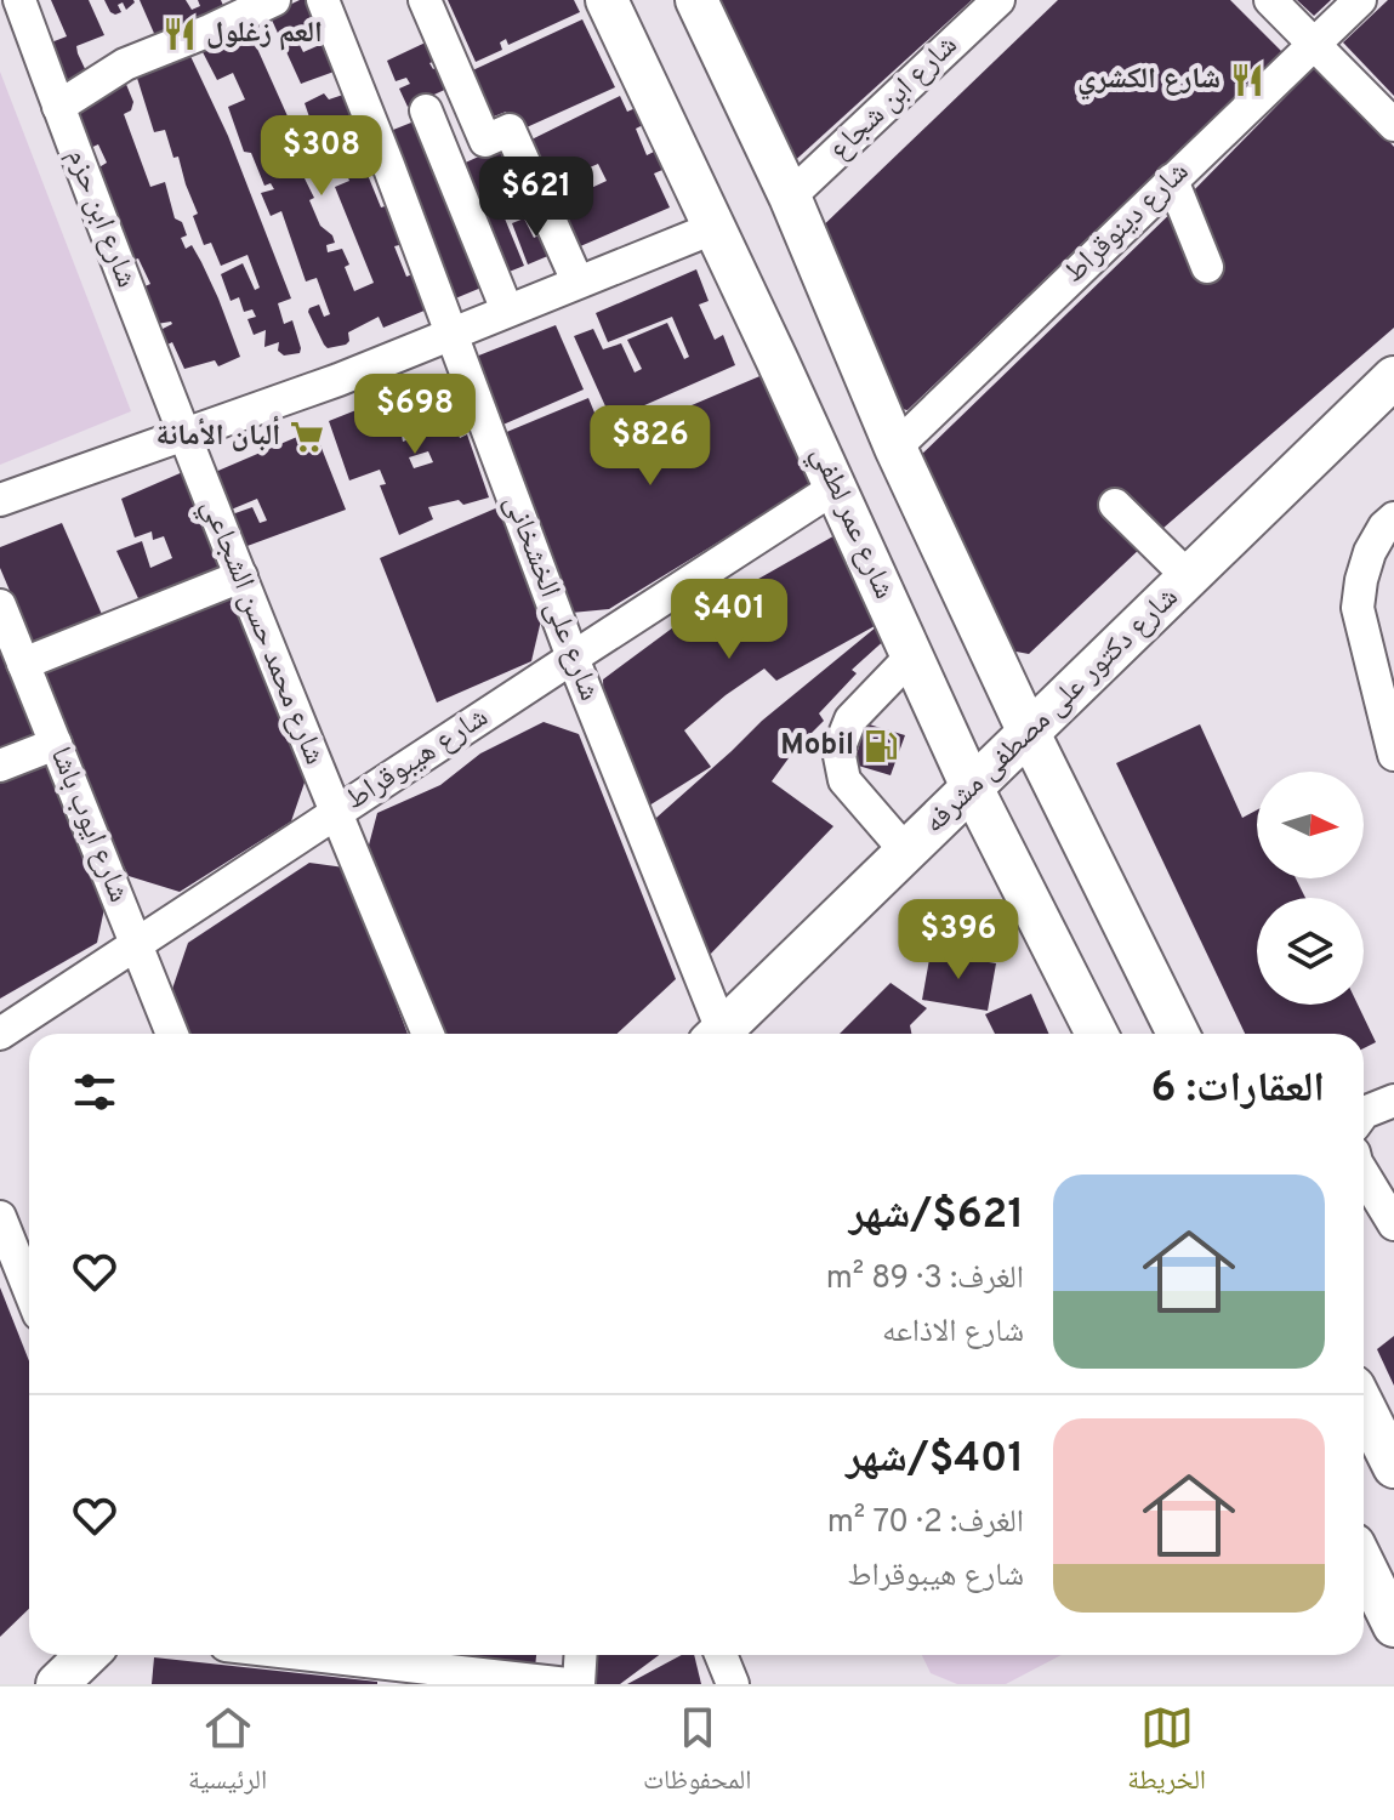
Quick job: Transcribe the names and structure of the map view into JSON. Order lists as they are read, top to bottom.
{
  "streets": {
    "main road": ["شارع عمر لطفي", "شارع دكتور على مصطفى مشرفه"],
    "street": [
      "شارع ابن شجاع",
      "شارع ابن حزم",
      "شارع دينوقراط",
      "شارع على الخشخانى",
      "شارع محمد حسن الشجاعي",
      "شارع هيبوقراط",
      "شارع ايوب باشا"
    ]
  },
  "crossings": [
    ["شارع ابن حزم", "شارع محمد حسن الشجاعي"],
    ["شارع عمر لطفي", "شارع دكتور على مصطفى مشرفه"],
    ["شارع عمر لطفي", "شارع هيبوقراط"],
    ["شارع على الخشخانى", "شارع هيبوقراط"],
    ["شارع محمد حسن الشجاعي", "شارع هيبوقراط"],
    ["شارع هيبوقراط", "شارع ايوب باشا"]
  ],
  "places": {
    "restaurant": ["العم زغلول", "شارع الكشري"],
    "supermarket": ["ألبان الأمانة"],
    "fuel station": ["Mobil"]
  },
  "north": "right",
  "page": {
    "price": [
      "$308",
      "$621",
      "$698",
      "$826",
      "$401",
      "$396"
    ],
    "heading": "العقارات: 6",
    "list": [
      {
        "name": "$621/شهر",
        "note": "الغرف: 3 · 89 m² · شارع الاذاعه"
      },
      {
        "name": "$401/شهر",
        "note": "الغرف: 2 · 70 m² · شارع هيبوقراط"
      }
    ],
    "tabs": ["الخريطة", "المحفوظات", "الرئيسية"]
  }
}
